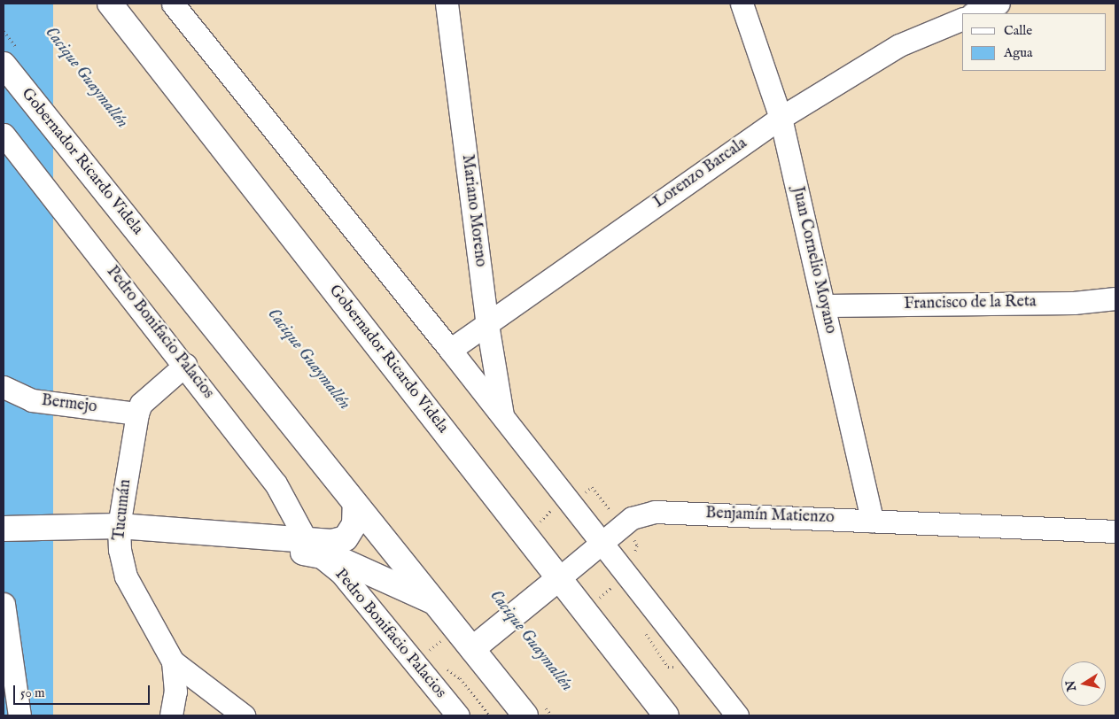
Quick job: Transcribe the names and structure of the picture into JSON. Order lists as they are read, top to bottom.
{
  "streets": {
    "main road": ["Gobernador Ricardo Videla", "Benjamín Matienzo"],
    "street": [
      "Lorenzo Barcala",
      "Mariano Moreno",
      "Juan Cornelio Moyano",
      "Francisco de la Reta",
      "Pedro Bonifacio Palacios",
      "Bermejo",
      "Tucumán"
    ]
  },
  "crossings": [
    ["Gobernador Ricardo Videla", "Benjamín Matienzo"],
    ["Lorenzo Barcala", "Mariano Moreno"],
    ["Lorenzo Barcala", "Juan Cornelio Moyano"],
    ["Juan Cornelio Moyano", "Francisco de la Reta"],
    ["Juan Cornelio Moyano", "Benjamín Matienzo"],
    ["Pedro Bonifacio Palacios", "Tucumán"],
    ["Bermejo", "Tucumán"]
  ],
  "water": ["Cacique Guaymallén"],
  "legend": ["Calle", "Agua"],
  "scale_bar": "50 m",
  "north": "left"
}
